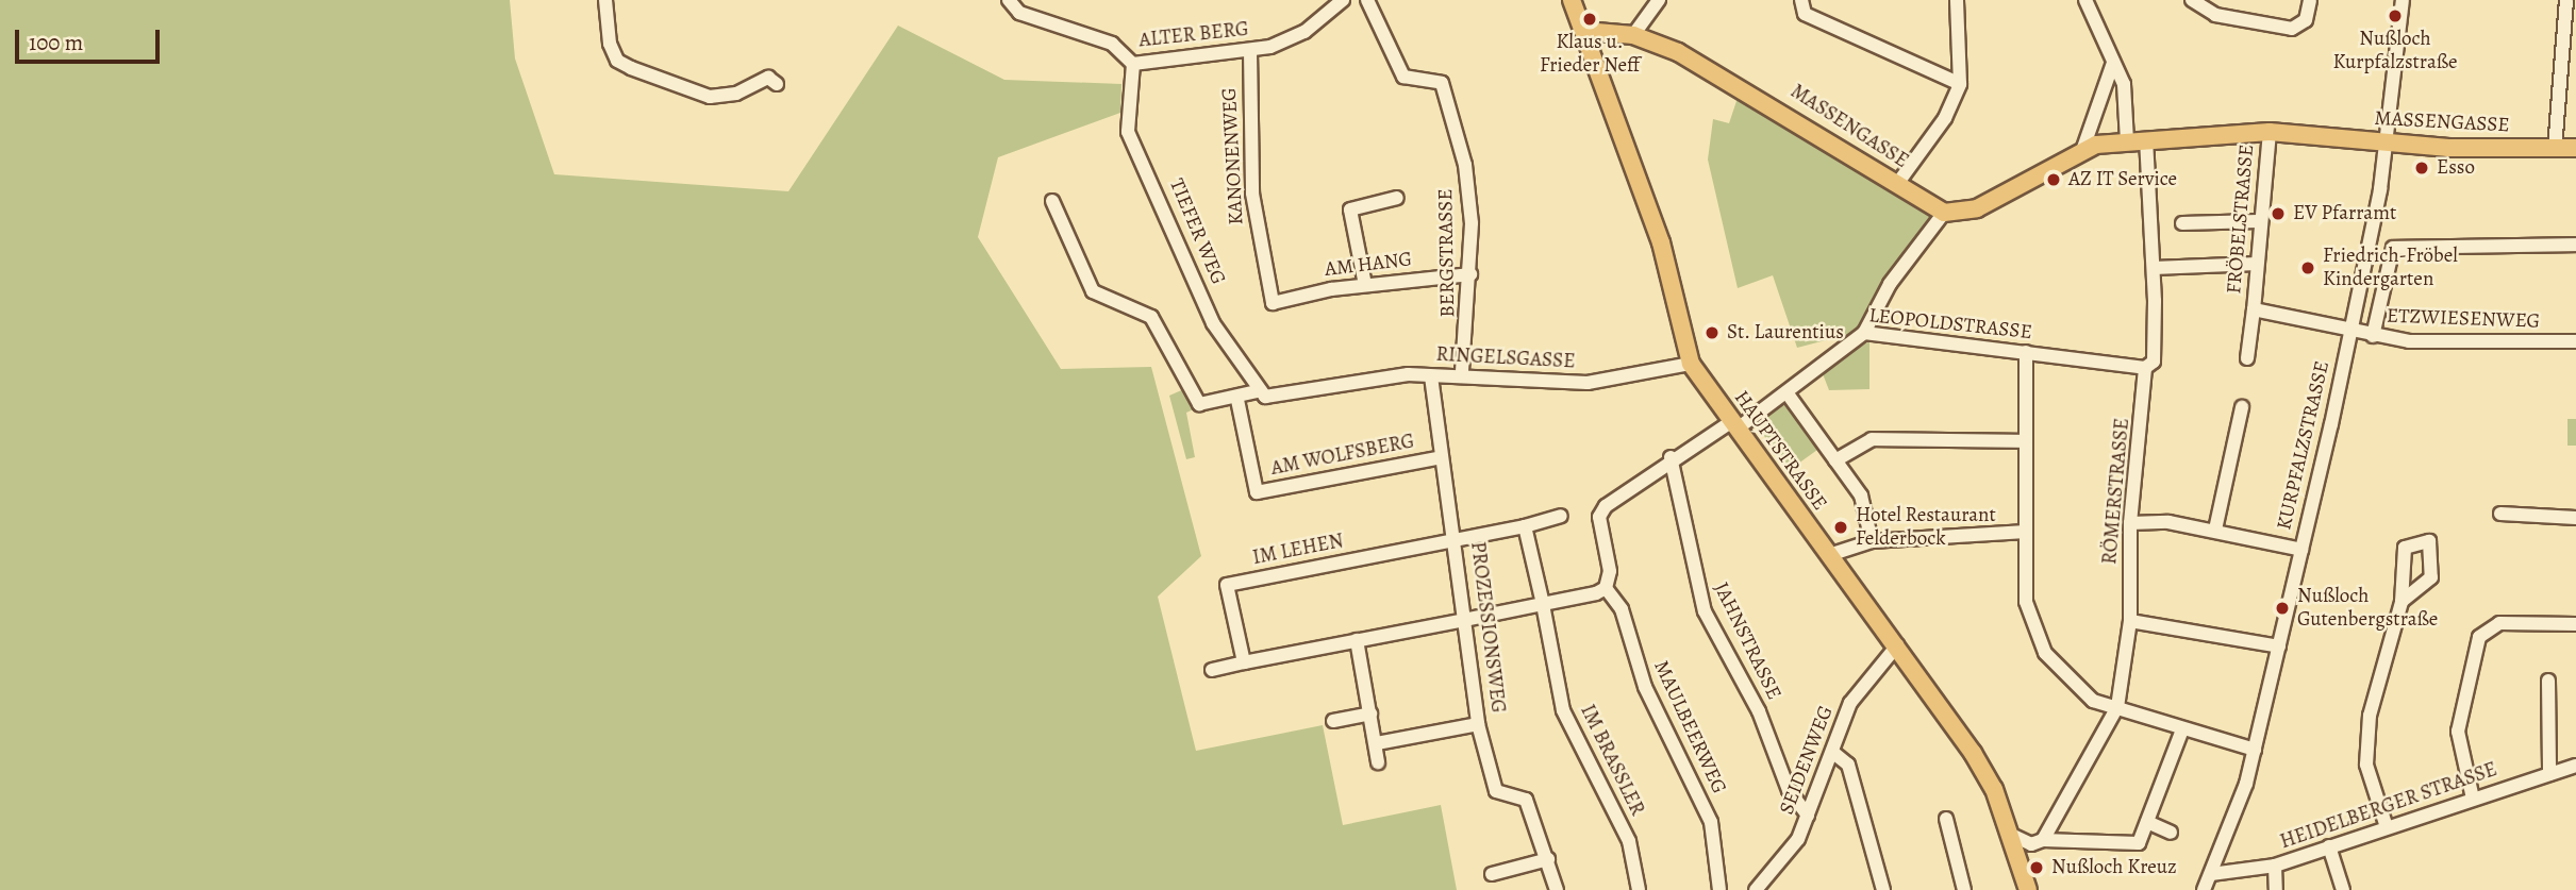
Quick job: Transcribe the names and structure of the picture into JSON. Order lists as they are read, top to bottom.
{
  "streets": {
    "main road": ["MASSENGASSE", "HAUPTSTRASSE"],
    "street": [
      "ALTER BERG",
      "KANONENWEG",
      "FRÖBELSTRASSE",
      "TIEFER WEG",
      "BERGSTRASSE",
      "AM HANG",
      "ETZWIESENWEG",
      "LEOPOLDSTRASSE",
      "RINGELSGASSE",
      "KURPFALZSTRASSE",
      "AM WOLFSBERG",
      "RÖMERSTRASSE",
      "IM LEHEN",
      "PROZESSIONSWEG",
      "JAHNSTRASSE",
      "MAULBEERWEG",
      "IM BRASSLER",
      "SEIDENWEG",
      "HEIDELBERGER STRASSE"
    ]
  },
  "crossings": [
    ["ALTER BERG", "KANONENWEG"],
    ["ALTER BERG", "TIEFER WEG"],
    ["MASSENGASSE", "FRÖBELSTRASSE"],
    ["MASSENGASSE", "KURPFALZSTRASSE"],
    ["MASSENGASSE", "HAUPTSTRASSE"],
    ["MASSENGASSE", "RÖMERSTRASSE"],
    ["KANONENWEG", "AM HANG"],
    ["FRÖBELSTRASSE", "ETZWIESENWEG"],
    ["FRÖBELSTRASSE", "KURPFALZSTRASSE"],
    ["TIEFER WEG", "RINGELSGASSE"],
    ["BERGSTRASSE", "AM HANG"],
    ["BERGSTRASSE", "RINGELSGASSE"],
    ["ETZWIESENWEG", "KURPFALZSTRASSE"],
    ["LEOPOLDSTRASSE", "HAUPTSTRASSE"],
    ["LEOPOLDSTRASSE", "RÖMERSTRASSE"],
    ["RINGELSGASSE", "HAUPTSTRASSE"],
    ["RINGELSGASSE", "PROZESSIONSWEG"],
    ["KURPFALZSTRASSE", "HEIDELBERGER STRASSE"],
    ["HAUPTSTRASSE", "SEIDENWEG"],
    ["AM WOLFSBERG", "PROZESSIONSWEG"],
    ["IM LEHEN", "PROZESSIONSWEG"],
    ["JAHNSTRASSE", "SEIDENWEG"]
  ],
  "places": [
    "Nußloch Kurpfalzstraße",
    "Klaus u. Frieder Neff",
    "Esso",
    "AZ IT Service",
    "EV Pfarramt",
    "Friedrich-Fröbel Kindergarten",
    "St. Laurentius",
    "Hotel Restaurant Felderbock",
    "Nußloch Gutenbergstraße",
    "Nußloch Kreuz"
  ],
  "scale_bar": "100 m"
}
